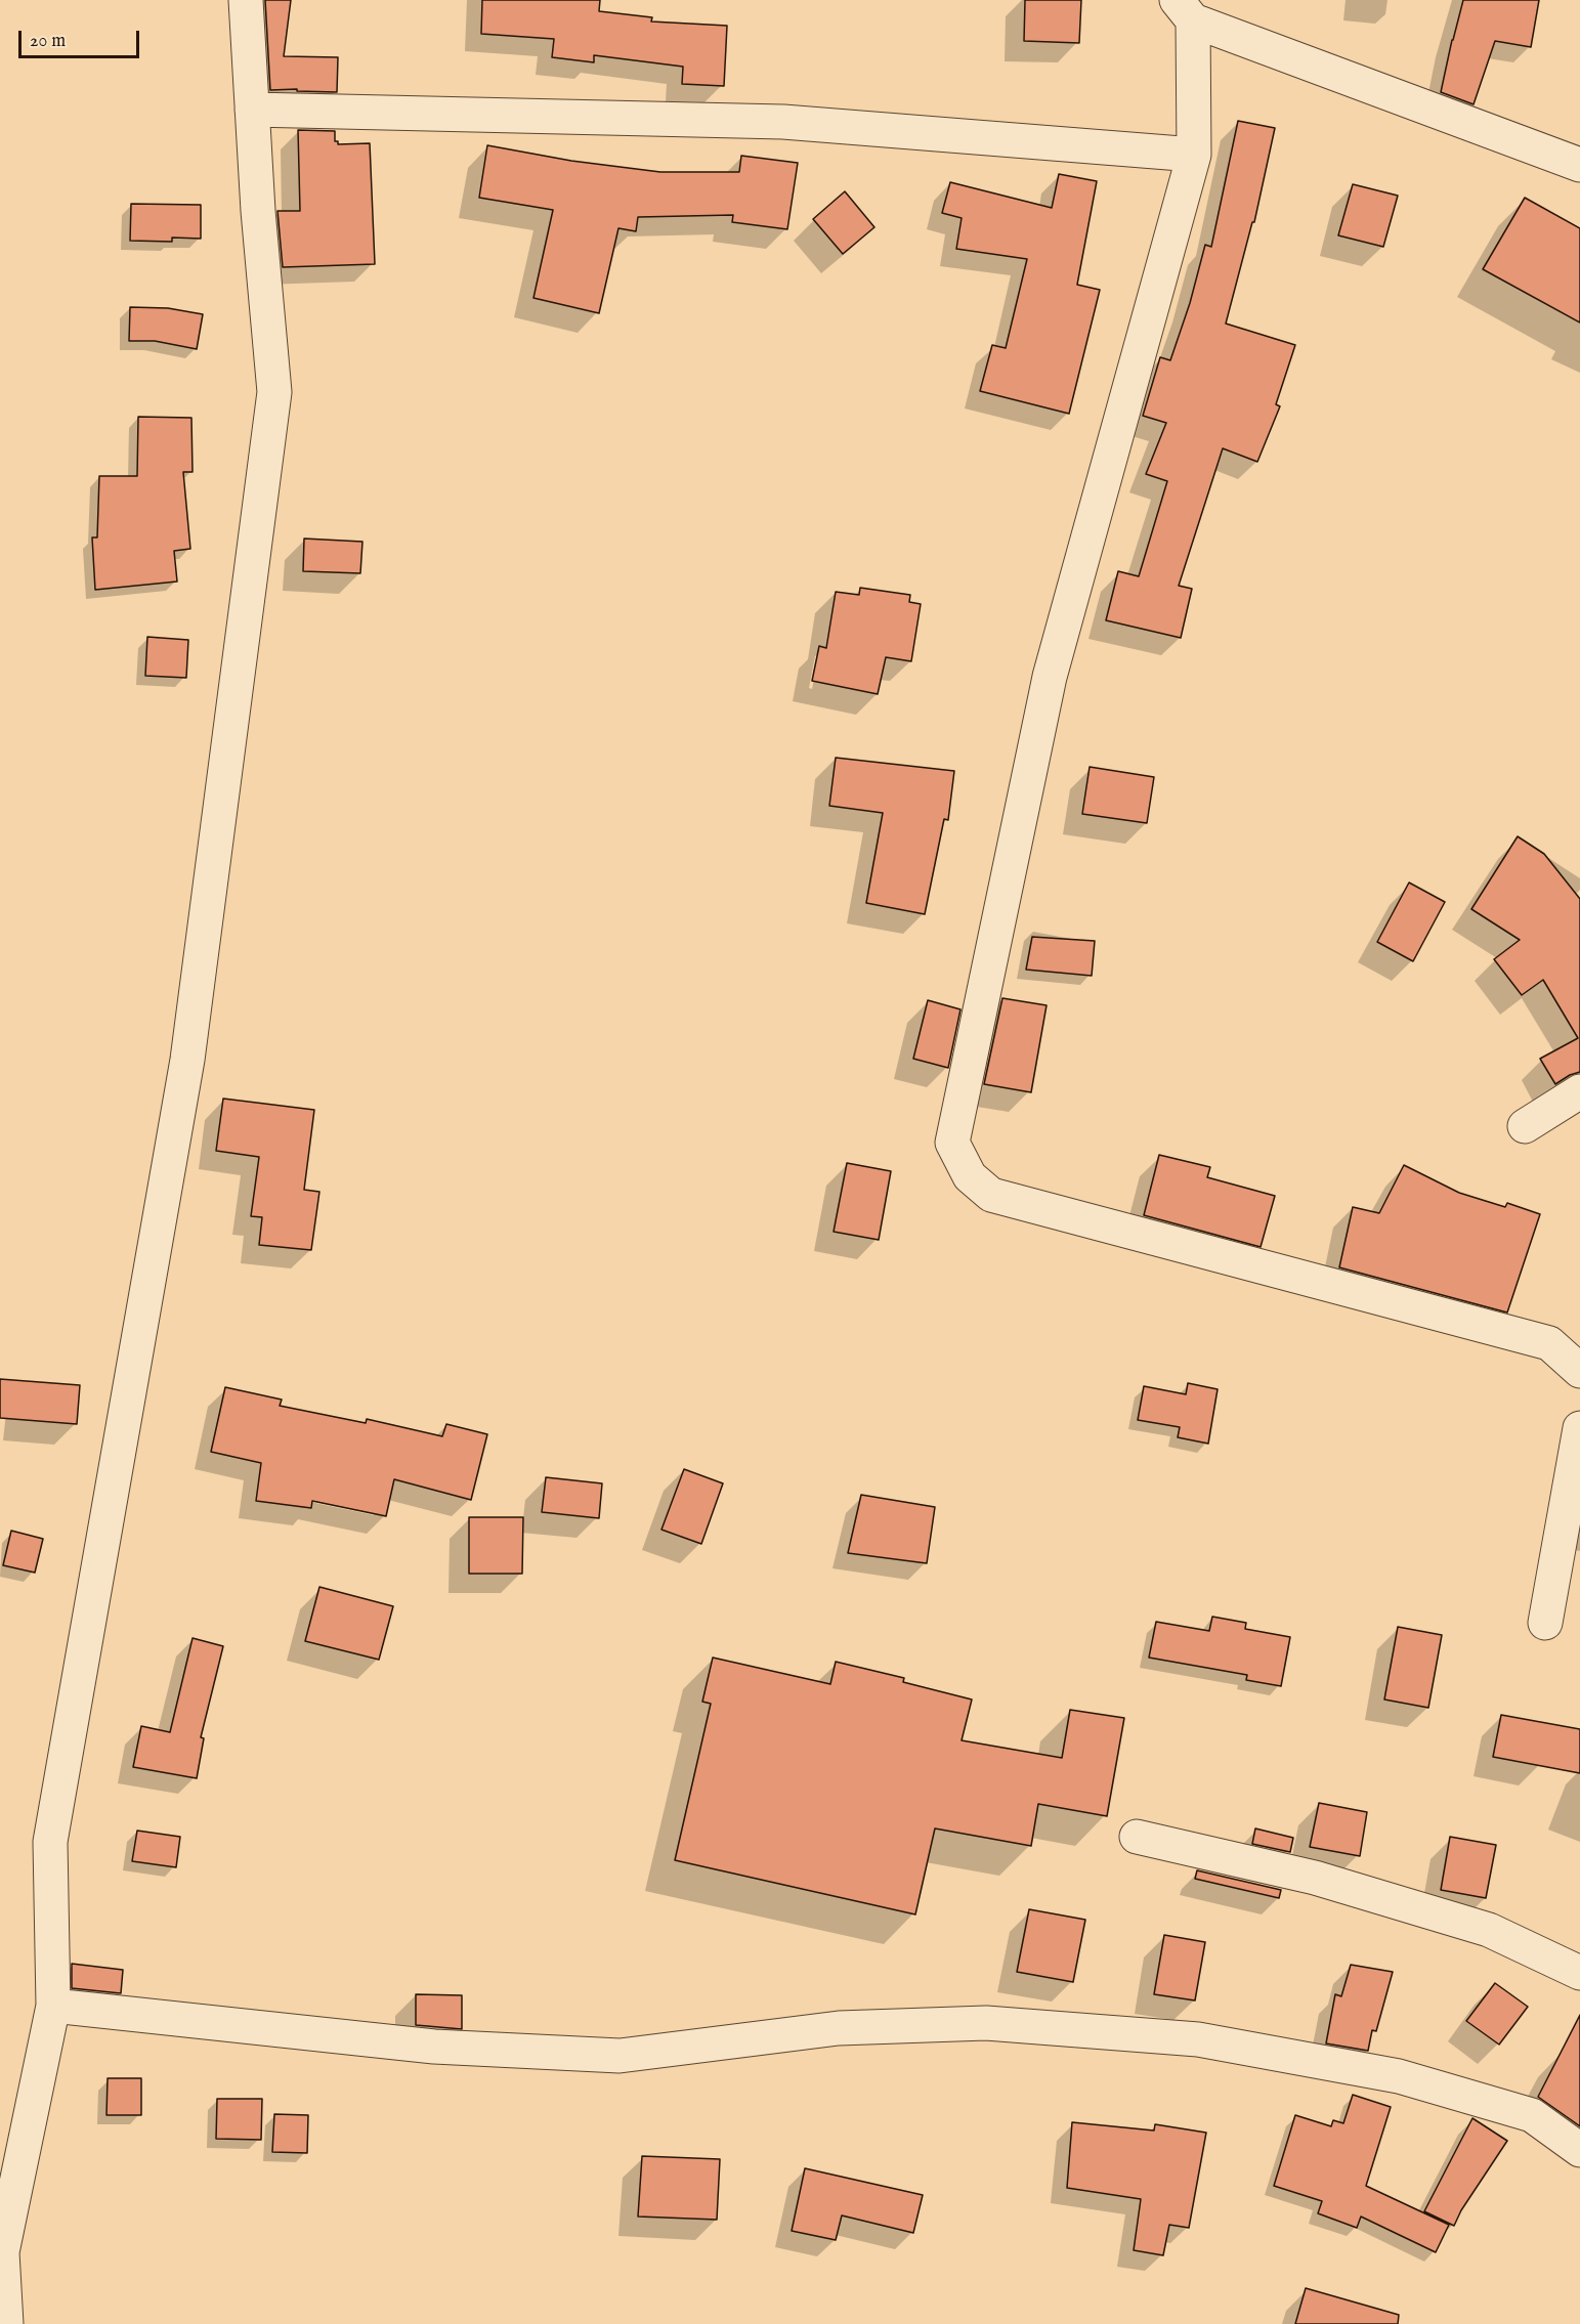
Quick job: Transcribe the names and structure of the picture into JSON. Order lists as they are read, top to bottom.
{
  "scale_bar": "20 m"
}
